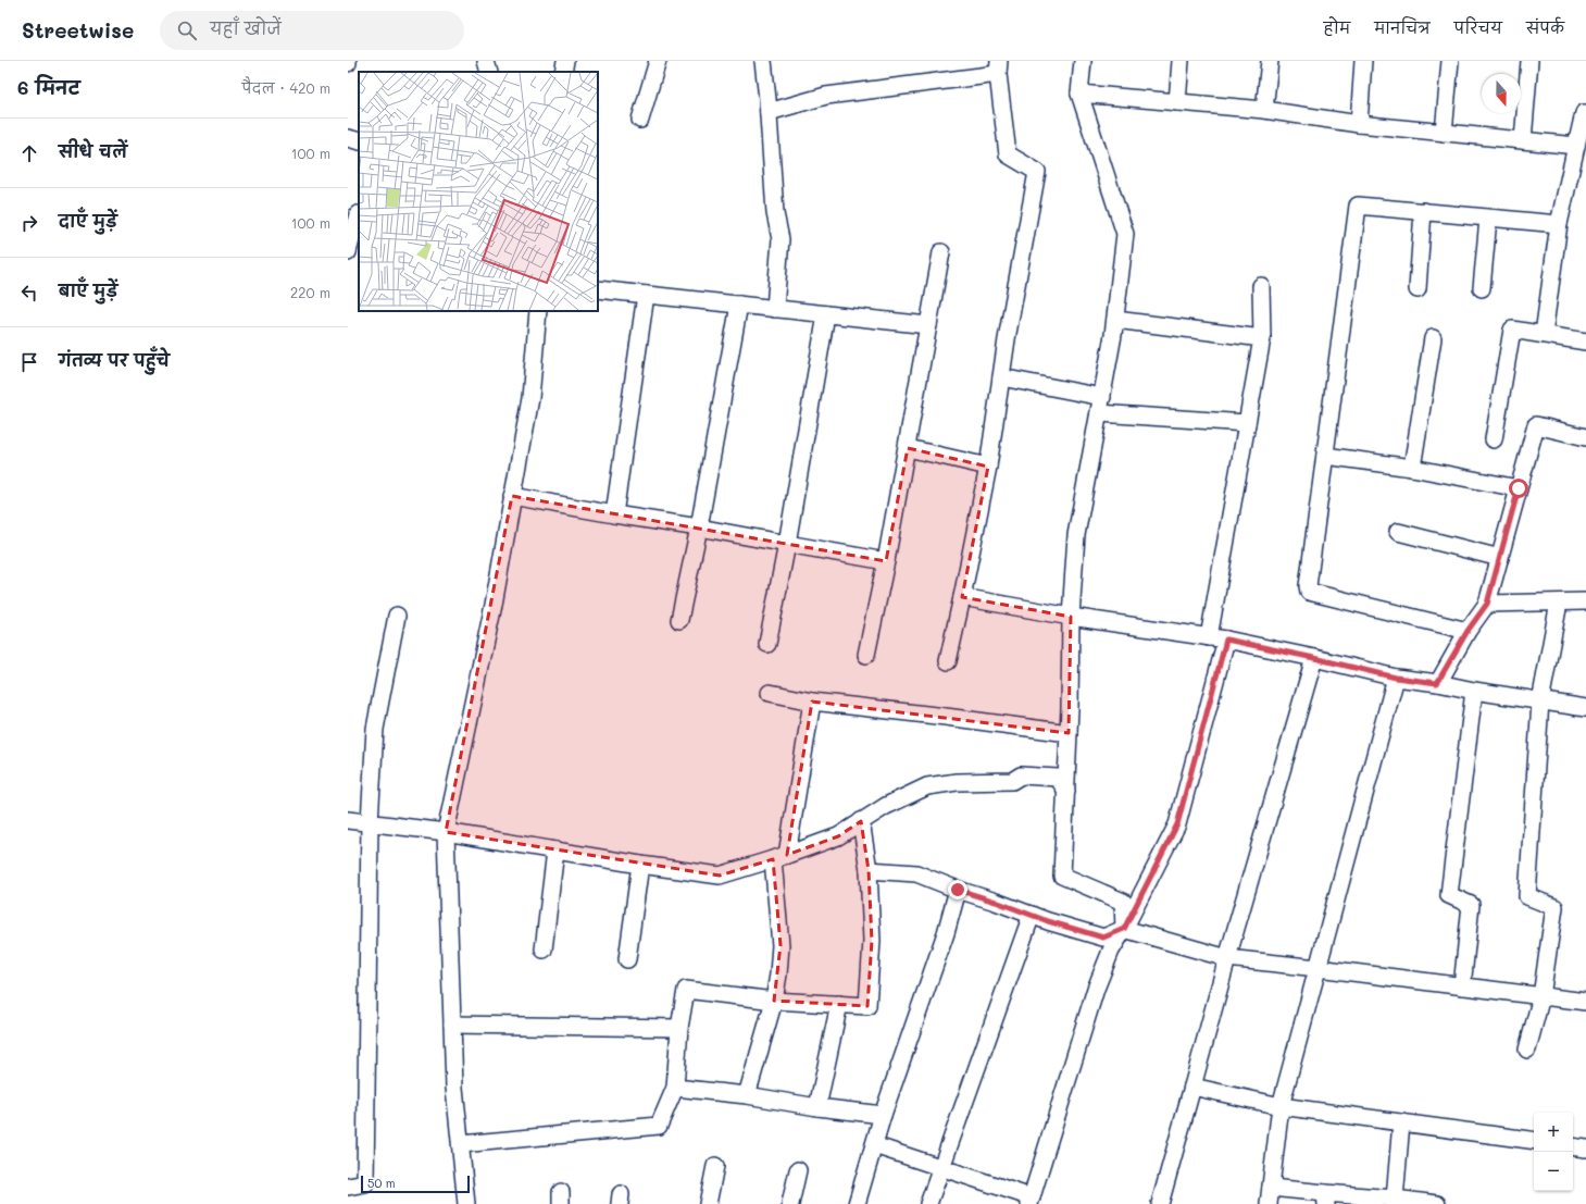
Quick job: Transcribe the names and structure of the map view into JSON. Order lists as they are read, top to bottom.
{
  "scale_bar": "50 m",
  "north": "bottom",
  "page": {
    "header": "Streetwise",
    "search": "यहाँ खोजें",
    "nav": [
      "होम",
      "मानचित्र",
      "परिचय",
      "संपर्क"
    ],
    "heading": ["6 मिनट", "पैदल · 420 m"],
    "list": [
      ["सीधे चलें", "100 m"],
      ["दाएँ मुड़ें", "100 m"],
      ["बाएँ मुड़ें", "220 m"],
      "गंतव्य पर पहुँचे"
    ],
    "map_buttons": ["+", "−"],
    "scale": "50 m"
  }
}
